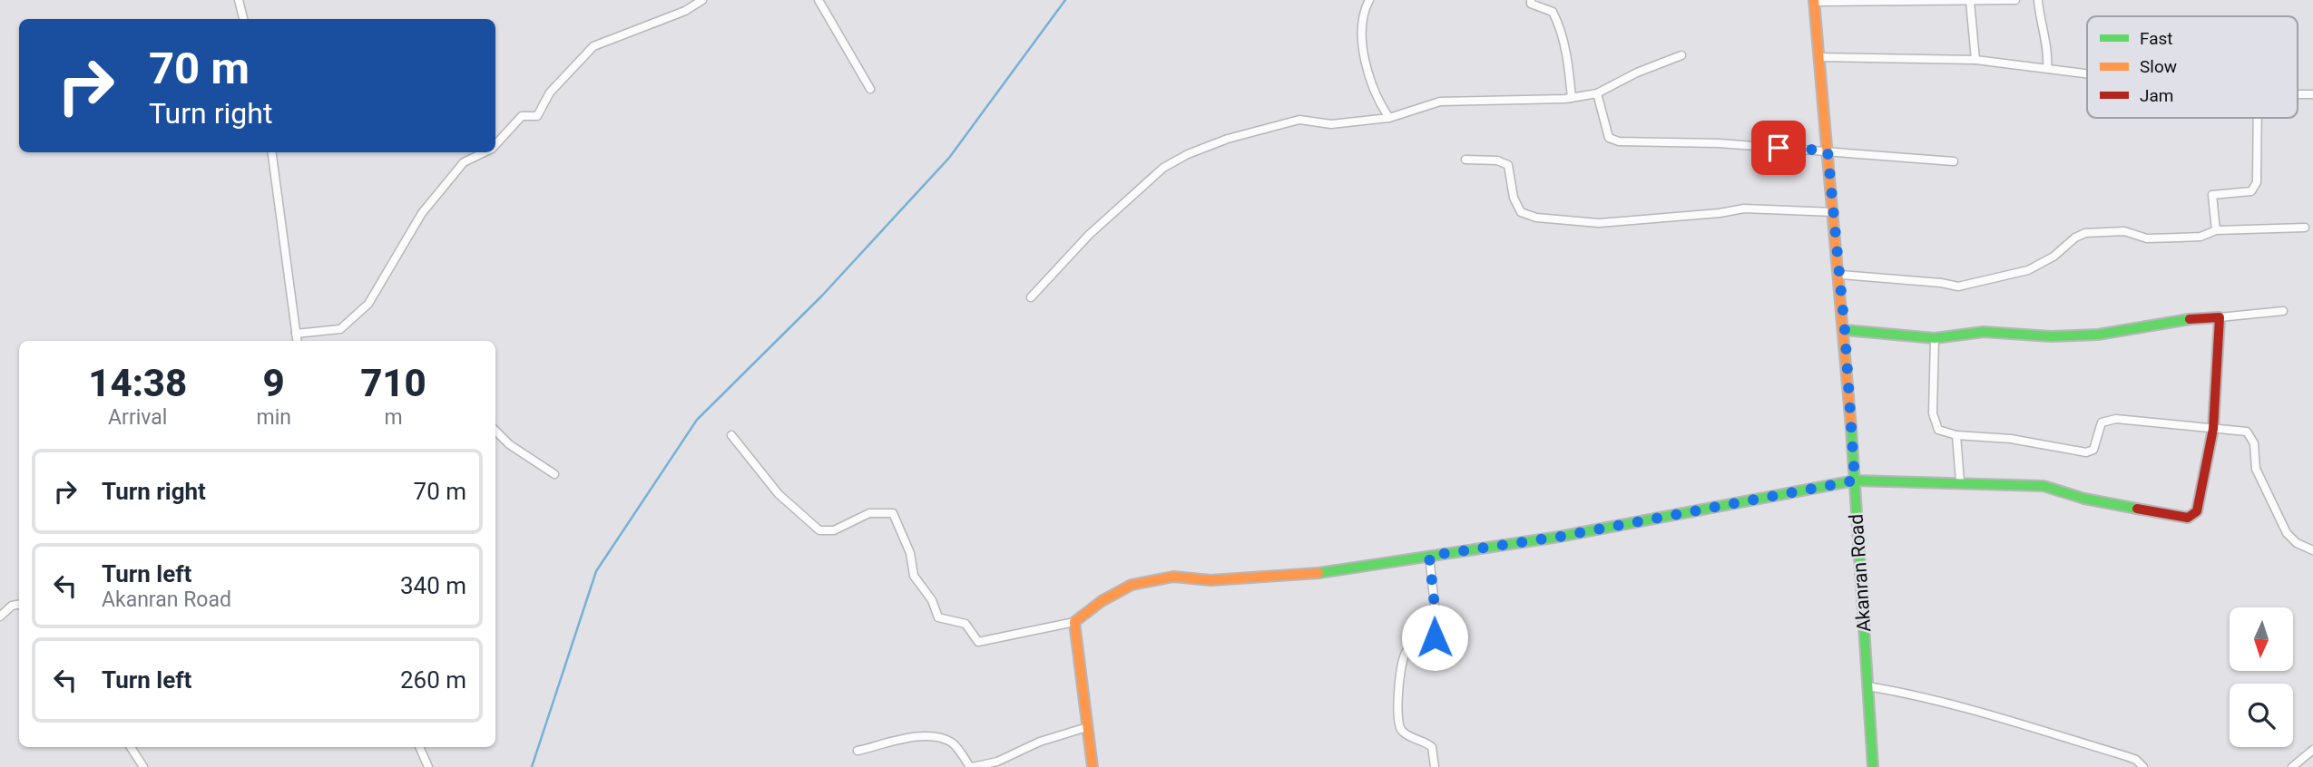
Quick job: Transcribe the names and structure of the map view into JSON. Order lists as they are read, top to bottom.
{
  "streets": {
    "street": ["Akanran Road"]
  },
  "legend": ["Fast", "Slow", "Jam"],
  "north": "bottom",
  "page": {
    "turn": ["70 m", "Turn right"],
    "eta": [
      "14:38",
      "Arrival",
      "9",
      "min",
      "710",
      "m"
    ],
    "list": [
      {
        "name": "Turn right",
        "value": "70 m"
      },
      {
        "name": "Turn left",
        "note": "Akanran Road",
        "value": "340 m"
      },
      {
        "name": "Turn left",
        "value": "260 m"
      }
    ]
  }
}
